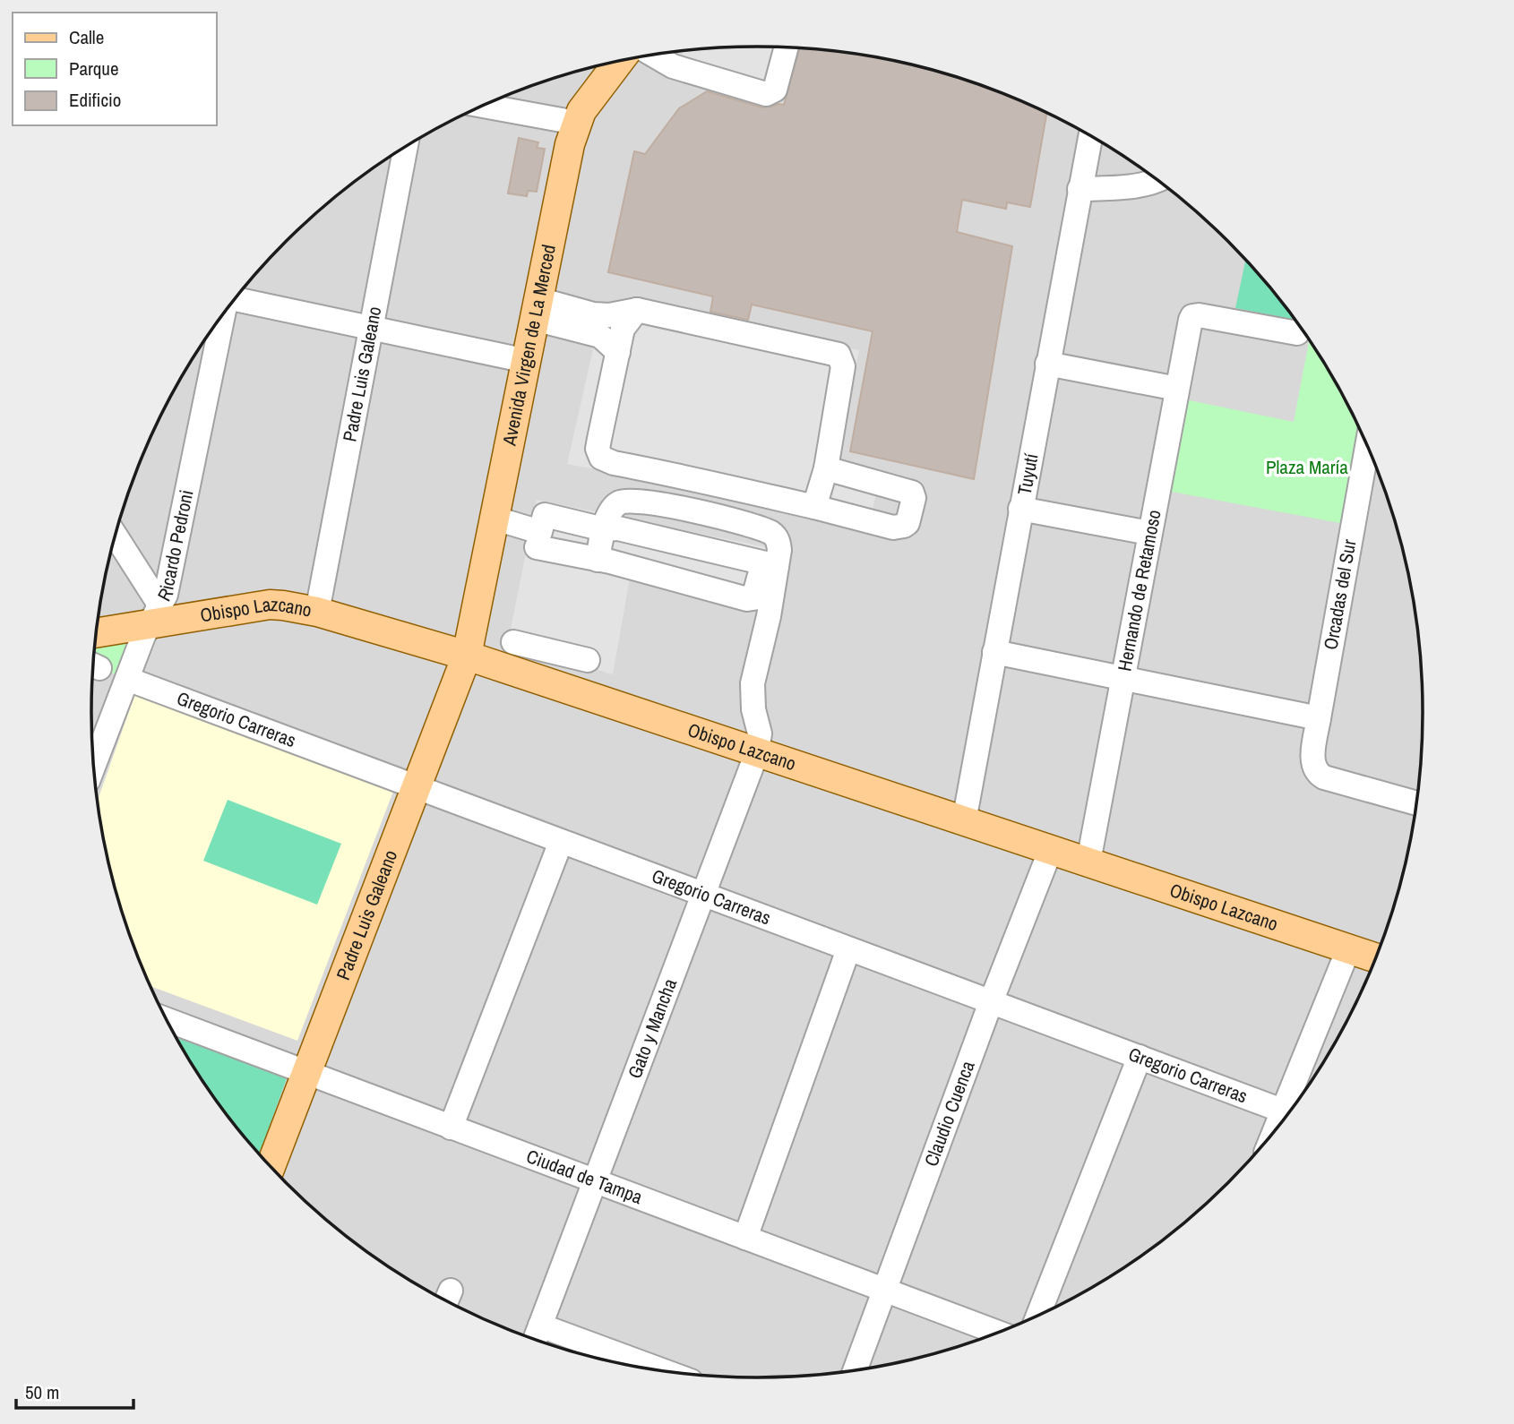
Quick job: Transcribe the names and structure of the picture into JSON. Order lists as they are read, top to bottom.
{
  "streets": {
    "main road": ["Avenida Virgen de La Merced", "Padre Luis Galeano", "Obispo Lazcano"],
    "street": [
      "Tuyutí",
      "Ricardo Pedroni",
      "Hernando de Retamoso",
      "Orcadas del Sur",
      "Gregorio Carreras",
      "Gato y Mancha",
      "Claudio Cuenca",
      "Ciudad de Tampa"
    ]
  },
  "crossings": [
    ["Avenida Virgen de La Merced", "Padre Luis Galeano"],
    ["Avenida Virgen de La Merced", "Obispo Lazcano"],
    ["Padre Luis Galeano", "Obispo Lazcano"],
    ["Padre Luis Galeano", "Gregorio Carreras"],
    ["Padre Luis Galeano", "Ciudad de Tampa"],
    ["Tuyutí", "Obispo Lazcano"],
    ["Ricardo Pedroni", "Obispo Lazcano"],
    ["Ricardo Pedroni", "Gregorio Carreras"],
    ["Hernando de Retamoso", "Obispo Lazcano"],
    ["Obispo Lazcano", "Gato y Mancha"],
    ["Obispo Lazcano", "Claudio Cuenca"],
    ["Gregorio Carreras", "Gato y Mancha"],
    ["Gregorio Carreras", "Claudio Cuenca"],
    ["Gato y Mancha", "Ciudad de Tampa"],
    ["Claudio Cuenca", "Ciudad de Tampa"]
  ],
  "parks": ["Plaza María"],
  "legend": ["Calle", "Parque", "Edificio"],
  "scale_bar": "50 m"
}
